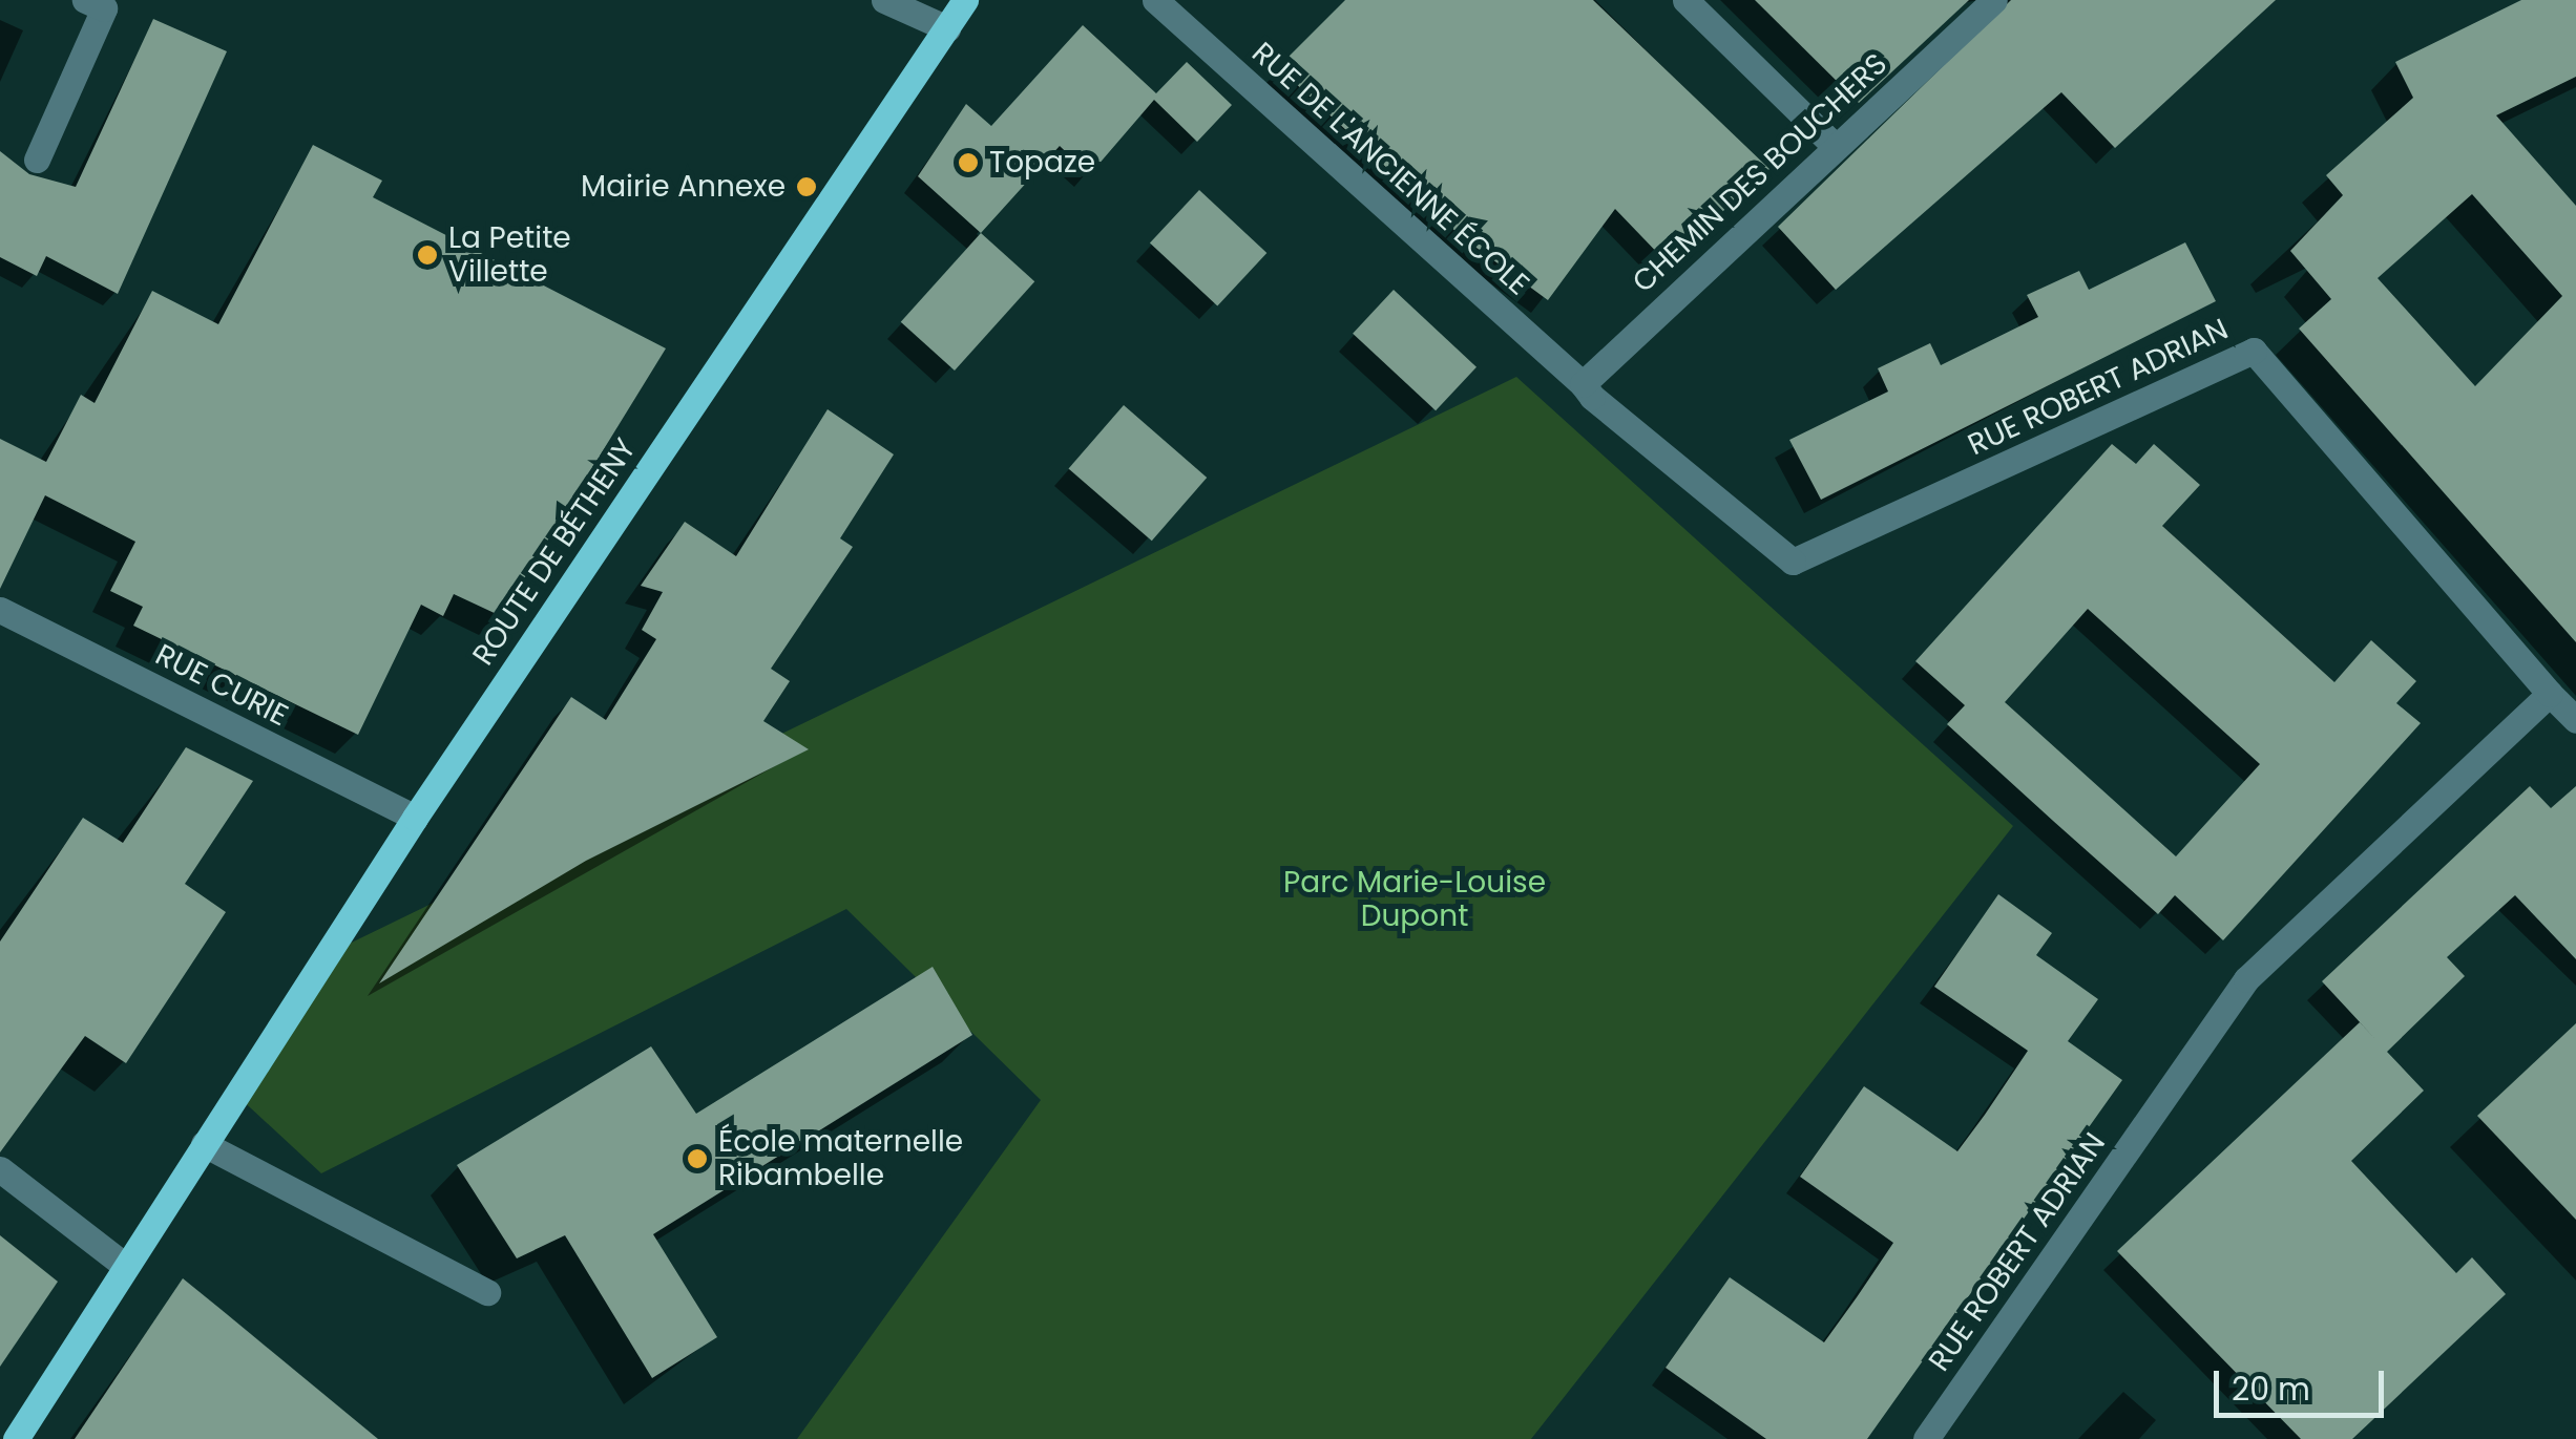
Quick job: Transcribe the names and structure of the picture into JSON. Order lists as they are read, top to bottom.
{
  "streets": {
    "main road": ["ROUTE DE BÉTHENY"],
    "street": [
      "RUE DE L'ANCIENNE ÉCOLE",
      "CHEMIN DES BOUCHERS",
      "RUE ROBERT ADRIAN",
      "RUE CURIE"
    ]
  },
  "crossings": [
    ["RUE DE L'ANCIENNE ÉCOLE", "CHEMIN DES BOUCHERS"],
    ["RUE DE L'ANCIENNE ÉCOLE", "RUE ROBERT ADRIAN"],
    ["CHEMIN DES BOUCHERS", "RUE ROBERT ADRIAN"],
    ["ROUTE DE BÉTHENY", "RUE CURIE"]
  ],
  "parks": ["Parc Marie-Louise Dupont"],
  "places": [
    "Topaze",
    "Mairie Annexe",
    "La Petite Villette",
    "École maternelle Ribambelle"
  ],
  "scale_bar": "20 m"
}
